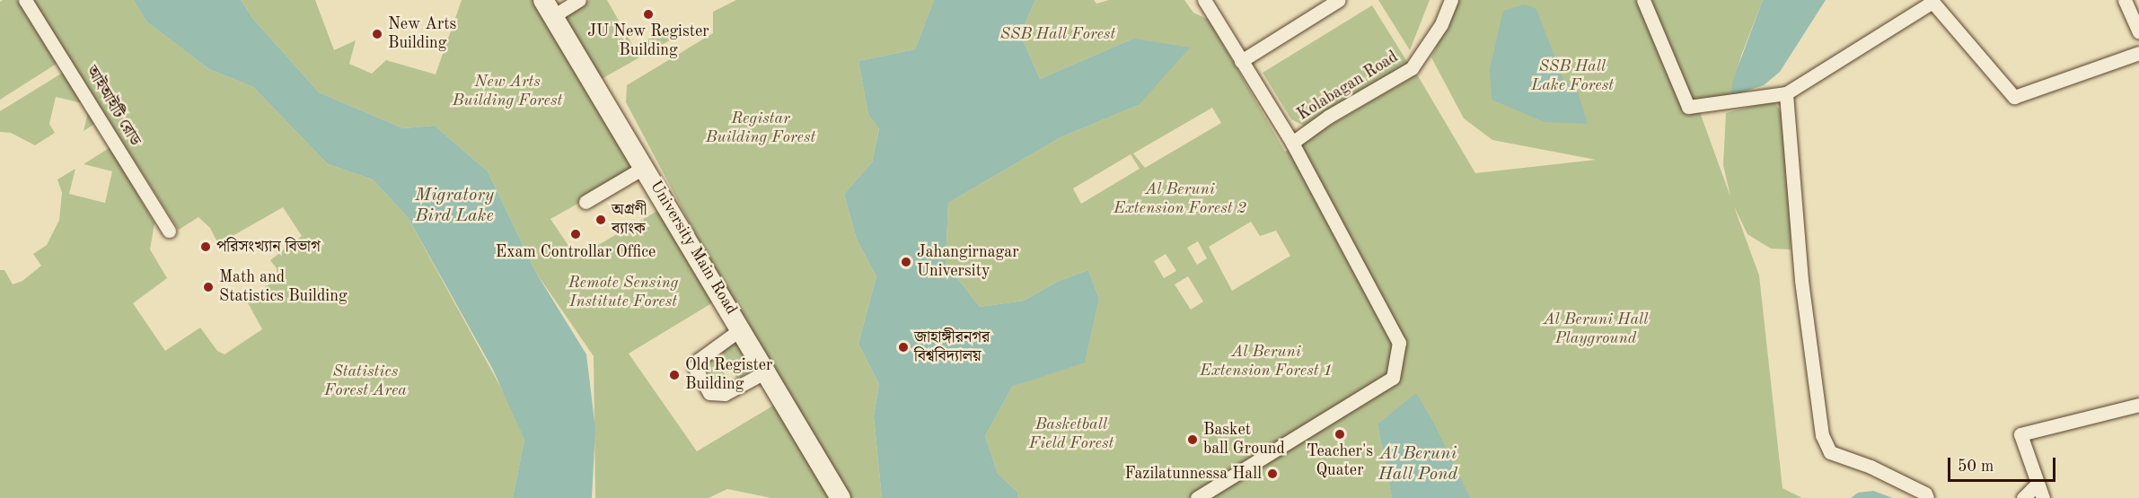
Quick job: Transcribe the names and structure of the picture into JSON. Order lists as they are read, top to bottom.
{
  "streets": {
    "street": ["Kolabagan Road", "আইআইটি রোড", "University Main Road"]
  },
  "water": ["Migratory Bird Lake", "Al Beruni Hall Pond"],
  "parks": [
    "SSB Hall Forest",
    "SSB Hall Lake Forest",
    "New Arts Building Forest",
    "Registar Building Forest",
    "Al Beruni Extension Forest 2",
    "Remote Sensing Institute Forest",
    "Al Beruni Hall Playground",
    "Al Beruni Extension Forest 1",
    "Statistics Forest Area",
    "Basketball Field Forest"
  ],
  "places": [
    "JU New Register Building",
    "New Arts Building",
    "অগ্রণী ব্যাংক",
    "Exam Controllar Office",
    "পরিসংখ্যান বিভাগ",
    "Jahangirnagar University",
    "Math and Statistics Building",
    "জাহাঙ্গীরনগর বিশ্ববিদ্যালয়",
    "Old Register Building",
    "Teacher's Quater",
    "Basket ball Ground",
    "Fazilatunnessa Hall"
  ],
  "scale_bar": "50 m"
}
